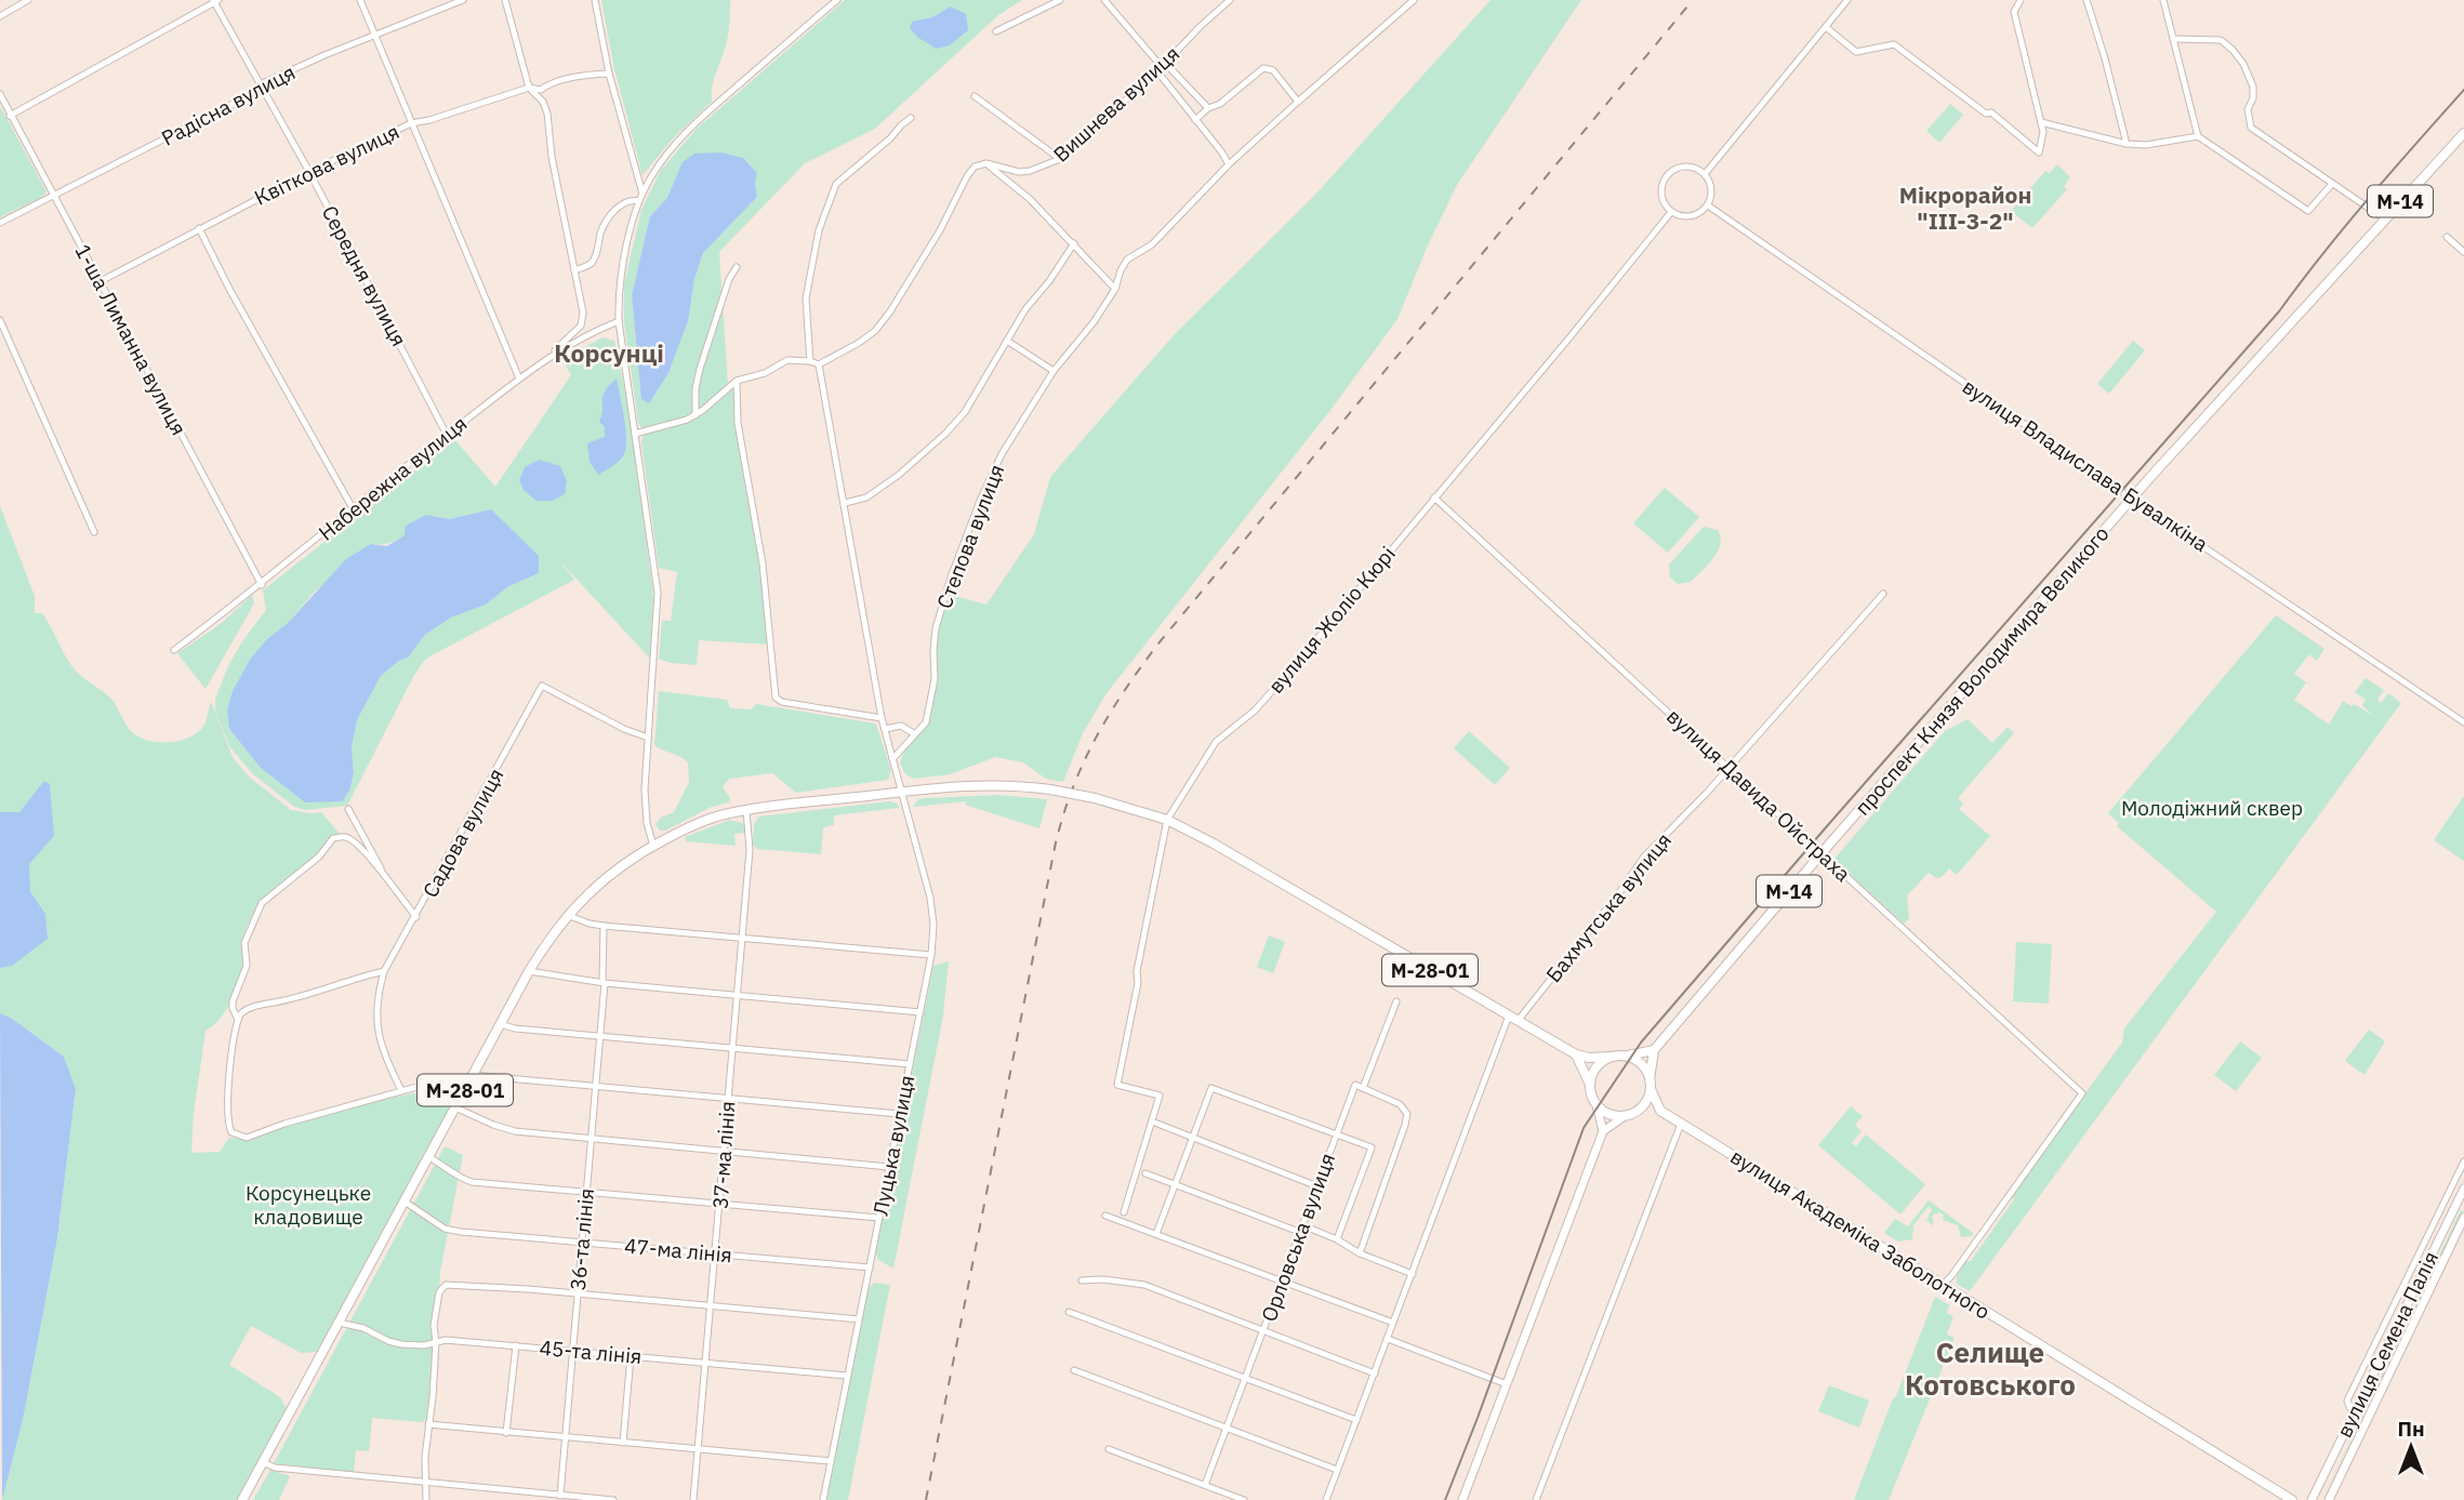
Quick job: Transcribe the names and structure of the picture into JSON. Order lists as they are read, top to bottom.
{
  "streets": {
    "highway": [
      "М-14",
      "проспект Князя Володимира Великого",
      "М-28-01",
      "вулиця Академіка Заболотного"
    ],
    "main road": ["вулиця Семена Палія"],
    "street": [
      "Вишнева вулиця",
      "Радісна вулиця",
      "Квіткова вулиця",
      "Середня вулиця",
      "1-ша Лиманна вулиця",
      "вулиця Владислава Бувалкіна",
      "Набережна вулиця",
      "Степова вулиця",
      "вулиця Жоліо Кюрі",
      "вулиця Давида Ойстраха",
      "Садова вулиця",
      "Бахмутська вулиця",
      "Луцька вулиця",
      "37-ма лінія",
      "Орловська вулиця",
      "36-та лінія",
      "47-ма лінія",
      "45-та лінія"
    ]
  },
  "crossings": [
    ["Радісна вулиця", "Середня вулиця"],
    ["Радісна вулиця", "1-ша Лиманна вулиця"],
    ["Квіткова вулиця", "Середня вулиця"],
    ["Квіткова вулиця", "1-ша Лиманна вулиця"],
    ["Середня вулиця", "Набережна вулиця"],
    ["1-ша Лиманна вулиця", "Набережна вулиця"],
    ["вулиця Владислава Бувалкіна", "вулиця Жоліо Кюрі"],
    ["вулиця Владислава Бувалкіна", "проспект Князя Володимира Великого"],
    ["Степова вулиця", "Луцька вулиця"],
    ["вулиця Жоліо Кюрі", "вулиця Давида Ойстраха"],
    ["вулиця Жоліо Кюрі", "М-28-01"],
    ["проспект Князя Володимира Великого", "вулиця Давида Ойстраха"],
    ["вулиця Давида Ойстраха", "Бахмутська вулиця"],
    ["вулиця Давида Ойстраха", "вулиця Академіка Заболотного"],
    ["Бахмутська вулиця", "М-28-01"],
    ["М-28-01", "Луцька вулиця"],
    ["М-28-01", "37-ма лінія"],
    ["М-28-01", "47-ма лінія"],
    ["М-28-01", "45-та лінія"],
    ["Луцька вулиця", "47-ма лінія"],
    ["Луцька вулиця", "45-та лінія"],
    ["37-ма лінія", "47-ма лінія"],
    ["37-ма лінія", "45-та лінія"],
    ["36-та лінія", "47-ма лінія"],
    ["36-та лінія", "45-та лінія"]
  ],
  "districts": ["Мікрорайон \"ІІІ-3-2\"", "Корсунці", "Селище Котовського"],
  "parks": ["Молодіжний сквер", "Корсунецьке кладовище"],
  "north": "top"
}
